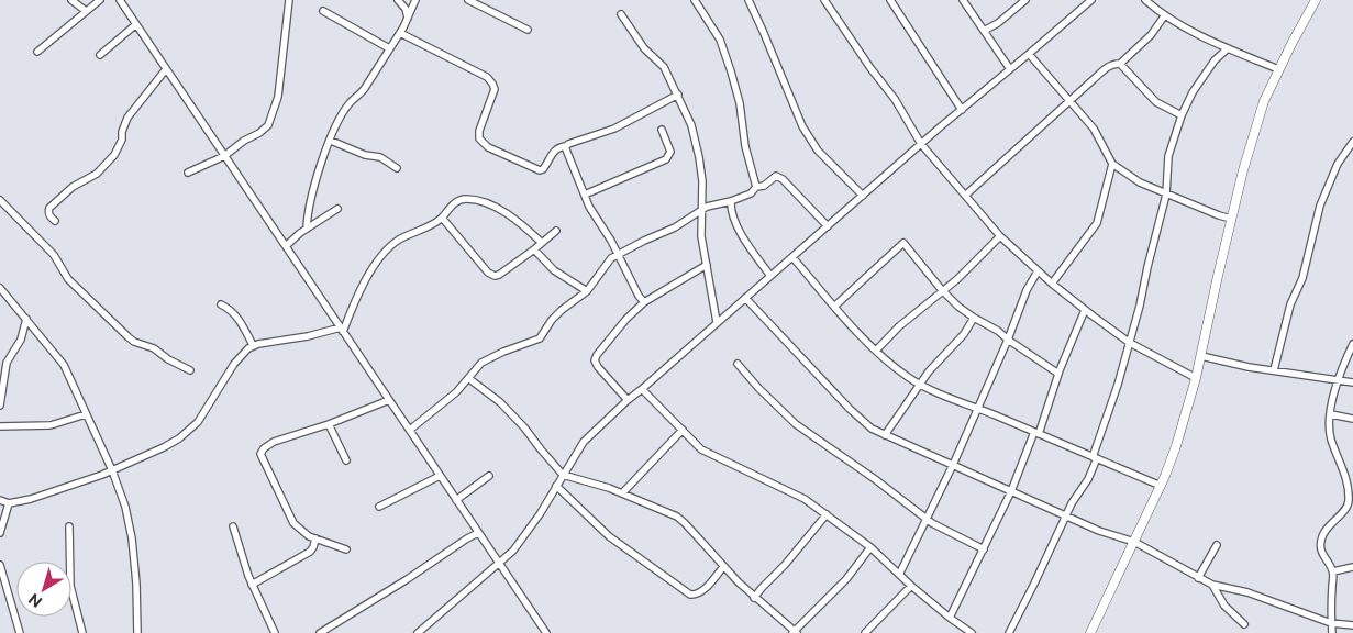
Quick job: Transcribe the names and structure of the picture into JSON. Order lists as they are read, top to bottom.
{
  "north": "bottom left"
}
